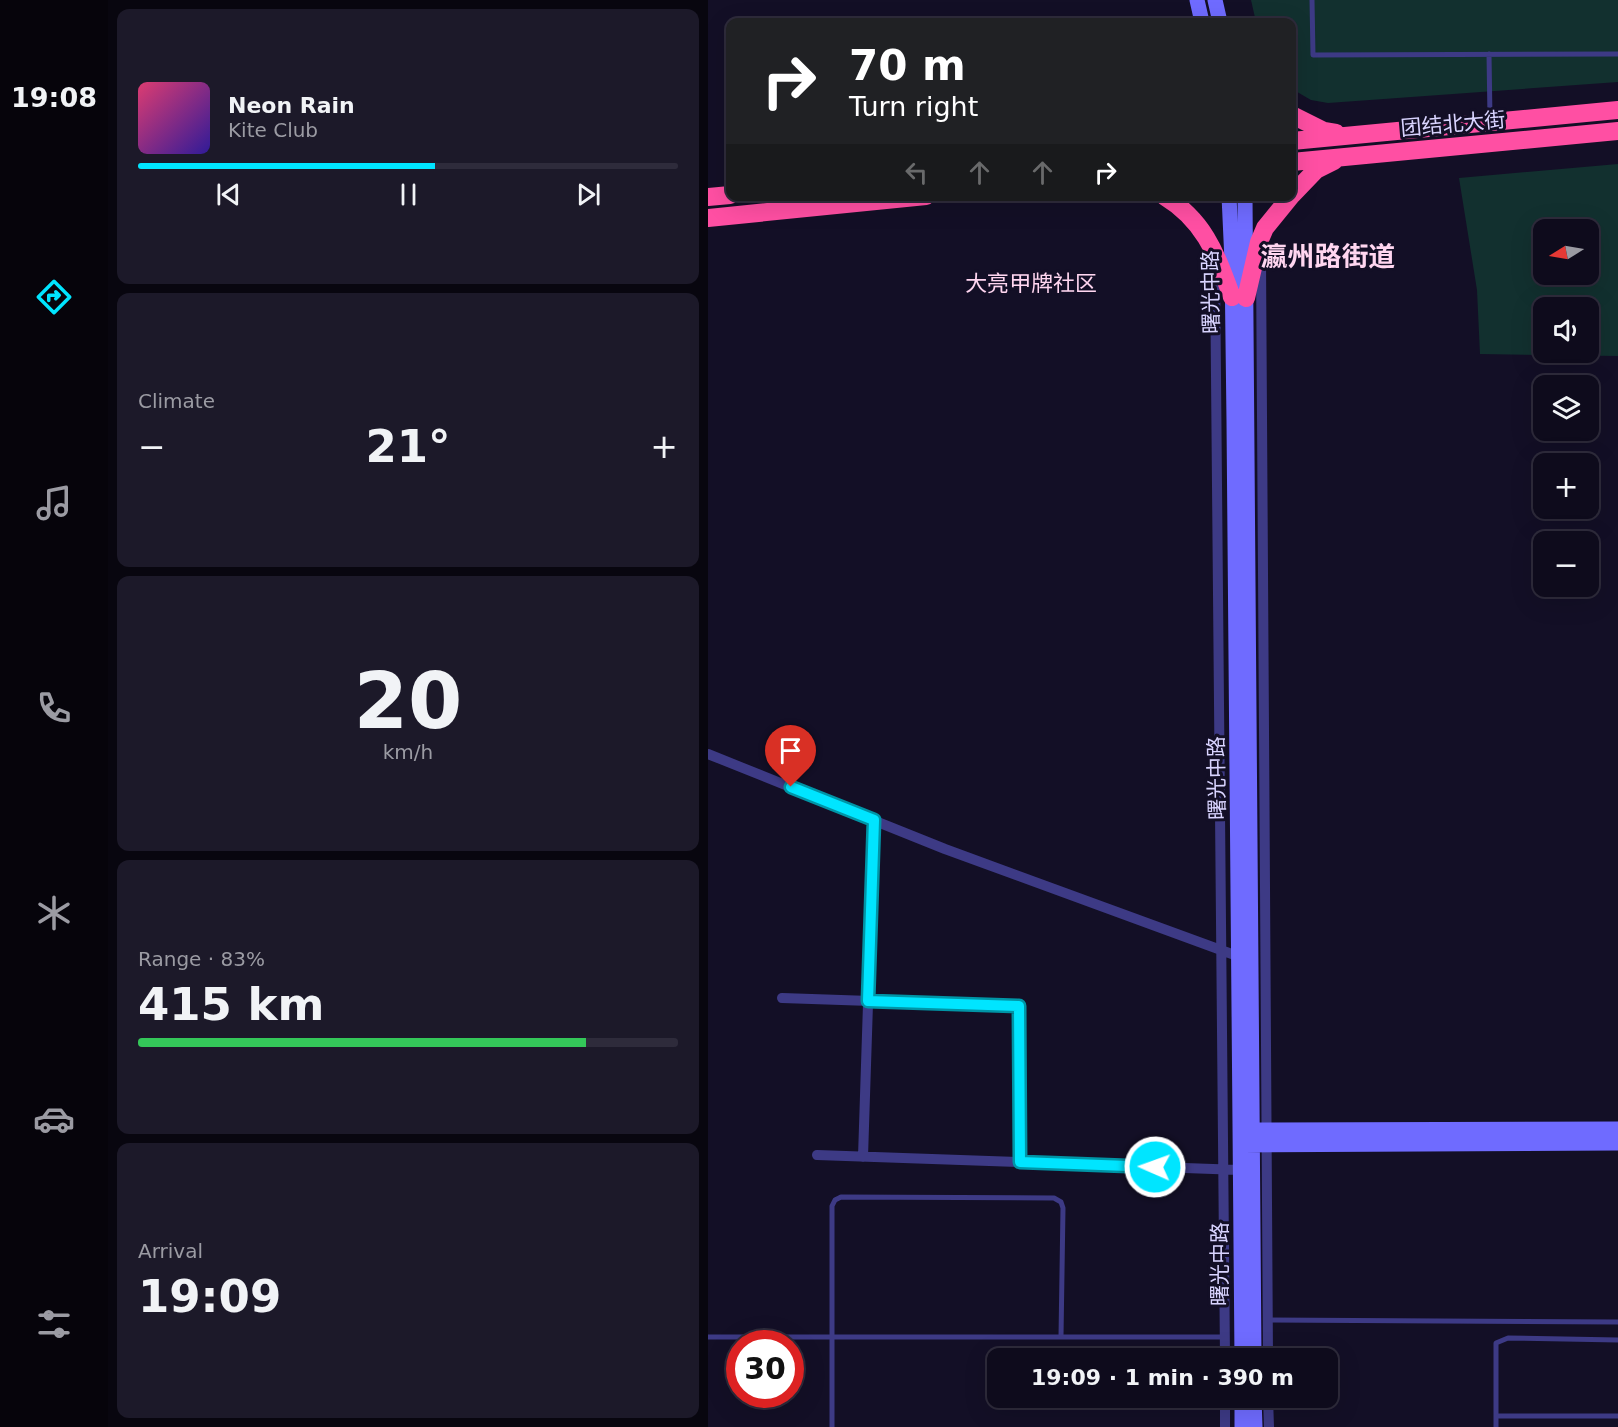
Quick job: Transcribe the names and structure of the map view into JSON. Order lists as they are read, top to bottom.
{
  "streets": {
    "highway": ["团结北大街"],
    "main road": ["曙光中路"]
  },
  "districts": ["瀛州路街道", "大亮甲牌社区"],
  "north": "left",
  "page": {
    "tabs": "19:08",
    "turn": ["70 m", "Turn right"],
    "song": ["Neon Rain", "Kite Club"],
    "map_buttons": ["+", "−"],
    "tile": [
      "Climate",
      ["20", "km/h"],
      ["Range · 83%", "415 km"],
      ["Arrival", "19:09"]
    ],
    "heat": ["−", "21°", "+"],
    "limit": "30",
    "trip": "19:09 · 1 min · 390 m"
  }
}
